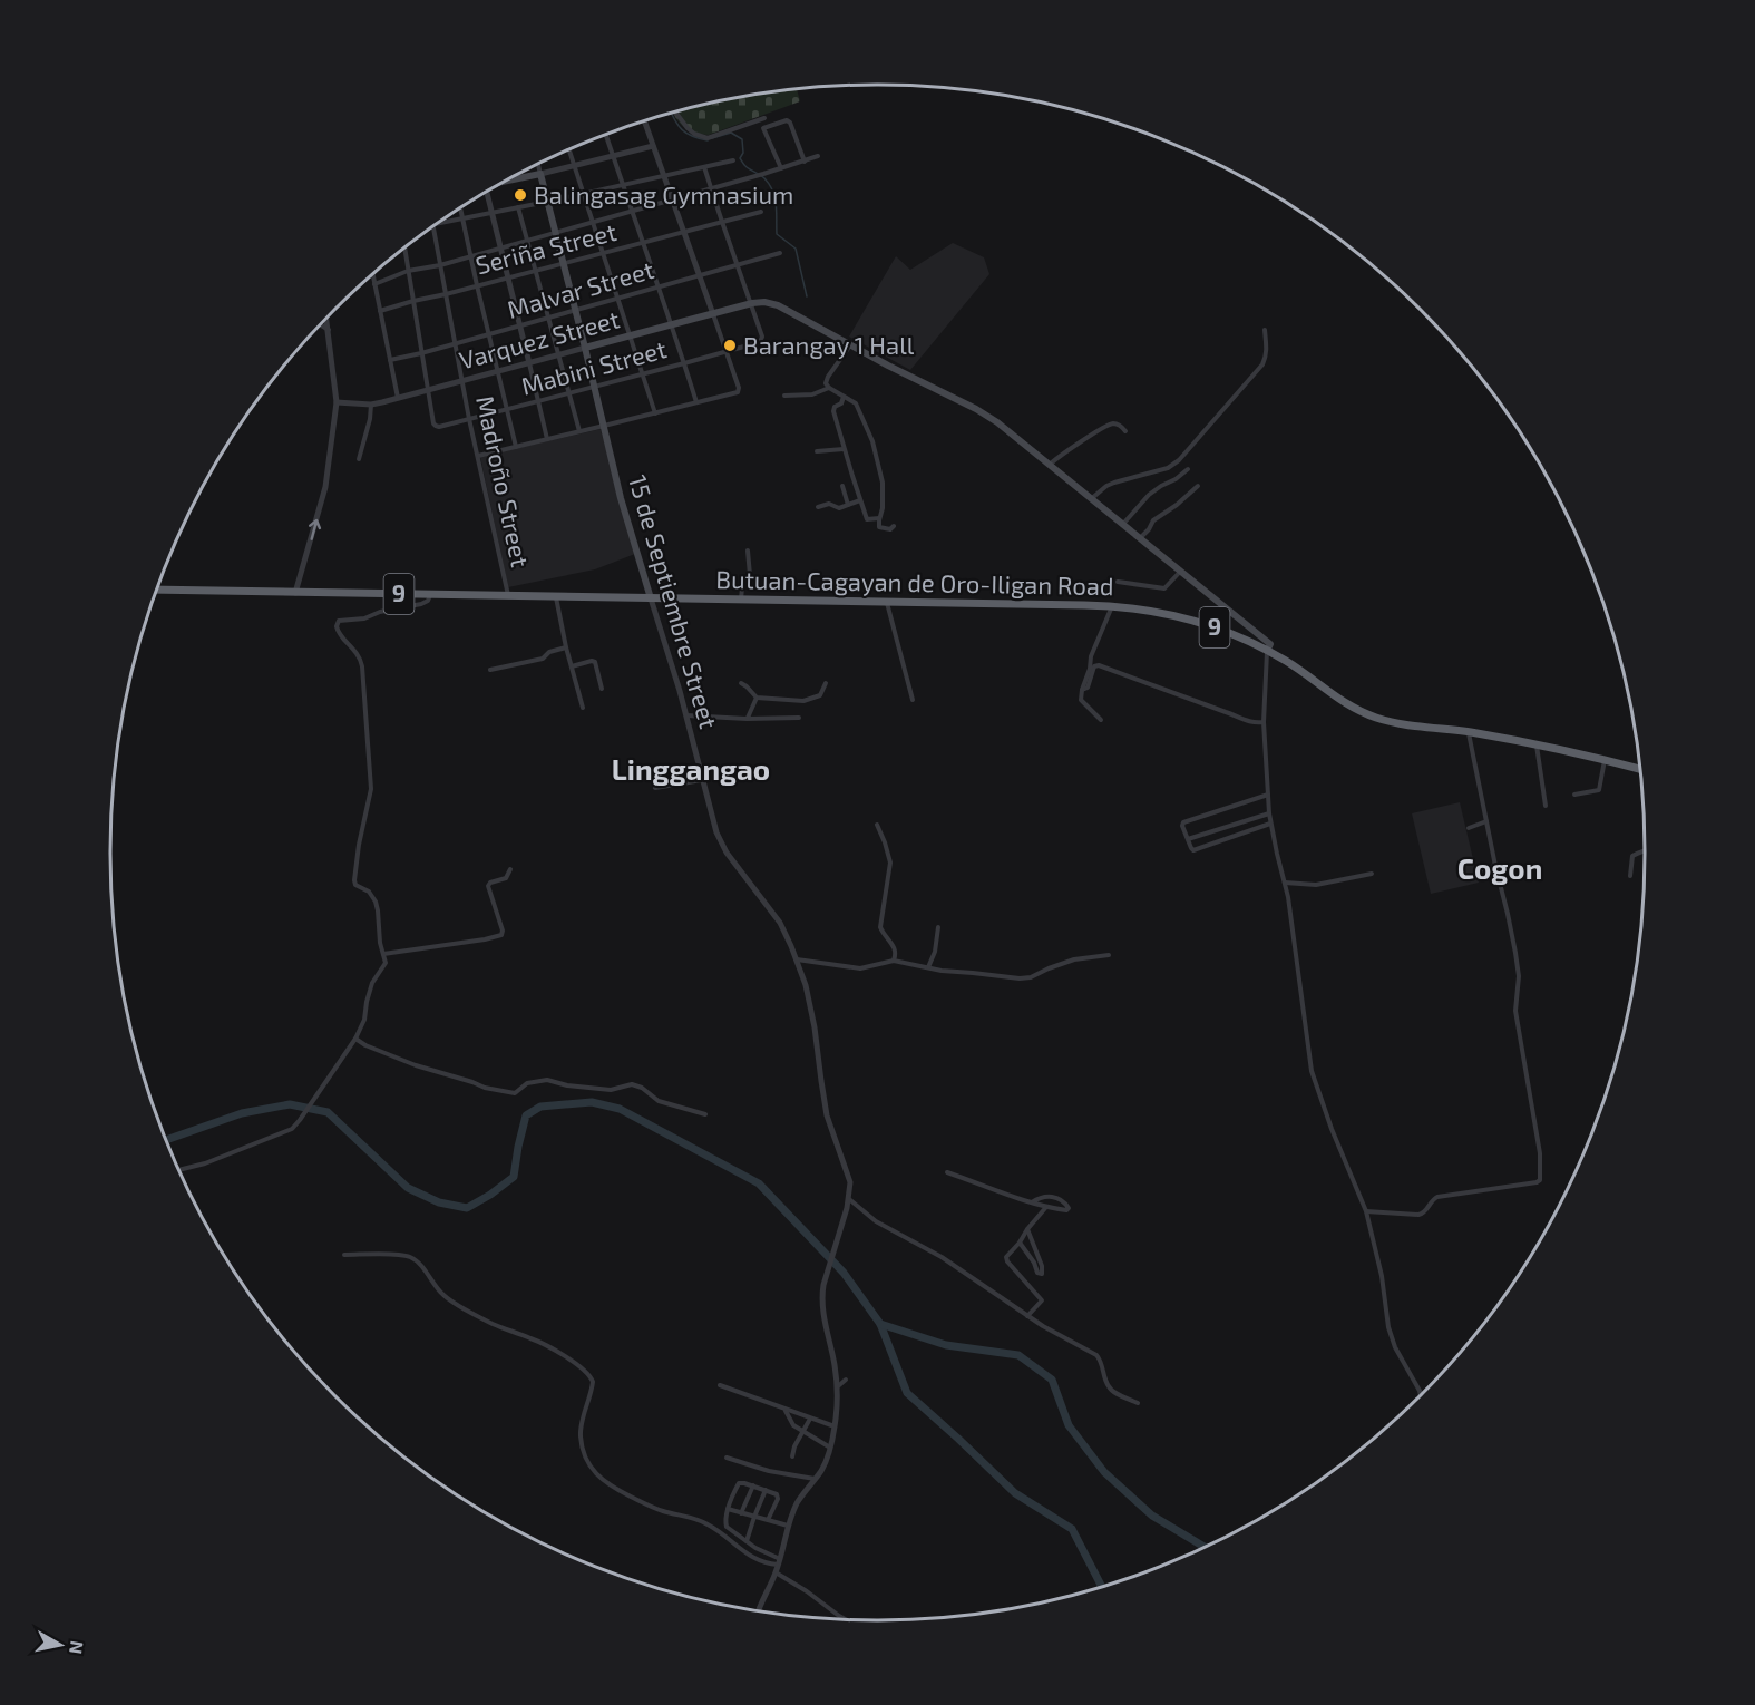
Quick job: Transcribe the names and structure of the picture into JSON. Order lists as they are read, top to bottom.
{
  "streets": {
    "highway": ["Butuan-Cagayan de Oro-Iligan Road", "9"],
    "main road": ["Varquez Street", "15 de Septiembre Street"],
    "street": [
      "Seriña Street",
      "Malvar Street",
      "Mabini Street",
      "Madroño Street"
    ]
  },
  "crossings": [
    ["Seriña Street", "Madroño Street"],
    ["Seriña Street", "15 de Septiembre Street"],
    ["Malvar Street", "Madroño Street"],
    ["Malvar Street", "15 de Septiembre Street"],
    ["Varquez Street", "Mabini Street"],
    ["Varquez Street", "Madroño Street"],
    ["Varquez Street", "15 de Septiembre Street"],
    ["Mabini Street", "Madroño Street"],
    ["Mabini Street", "15 de Septiembre Street"],
    ["Madroño Street", "Butuan-Cagayan de Oro-Iligan Road"],
    ["Butuan-Cagayan de Oro-Iligan Road", "15 de Septiembre Street"]
  ],
  "districts": ["Linggangao", "Cogon"],
  "places": ["Balingasag Gymnasium", "Barangay 1 Hall"],
  "north": "right"
}
